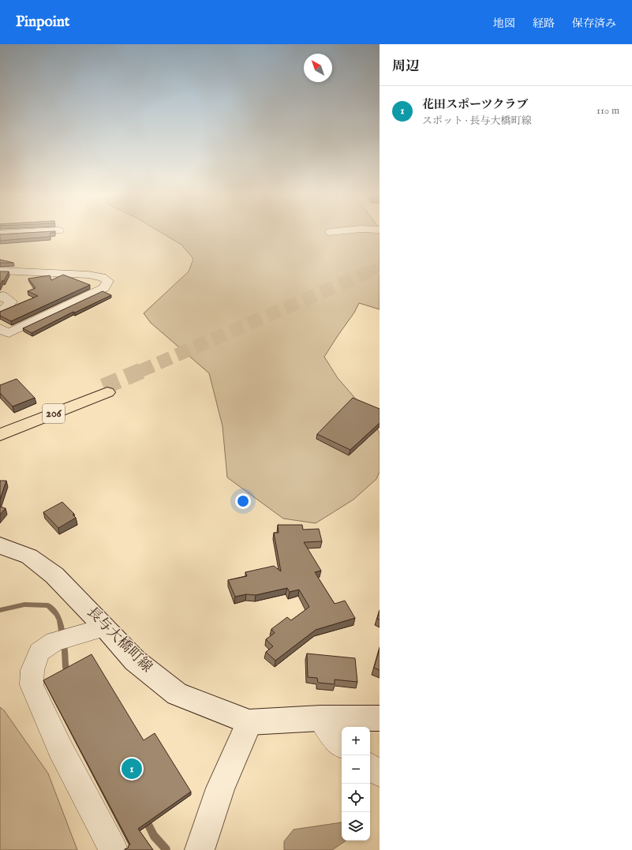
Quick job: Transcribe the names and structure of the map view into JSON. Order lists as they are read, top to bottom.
{
  "streets": {
    "highway": ["206"],
    "main road": ["長与大橋町線"]
  },
  "north": "top left",
  "page": {
    "header": "Pinpoint",
    "nav": ["地図", "経路", "保存済み"],
    "heading": "周辺",
    "list": [
      {
        "mark": "1",
        "name": "花田スポーツクラブ",
        "note": "スポット · 長与大橋町線",
        "value": "110 m"
      }
    ],
    "map_buttons": ["+", "−"],
    "pins": "1"
  }
}
